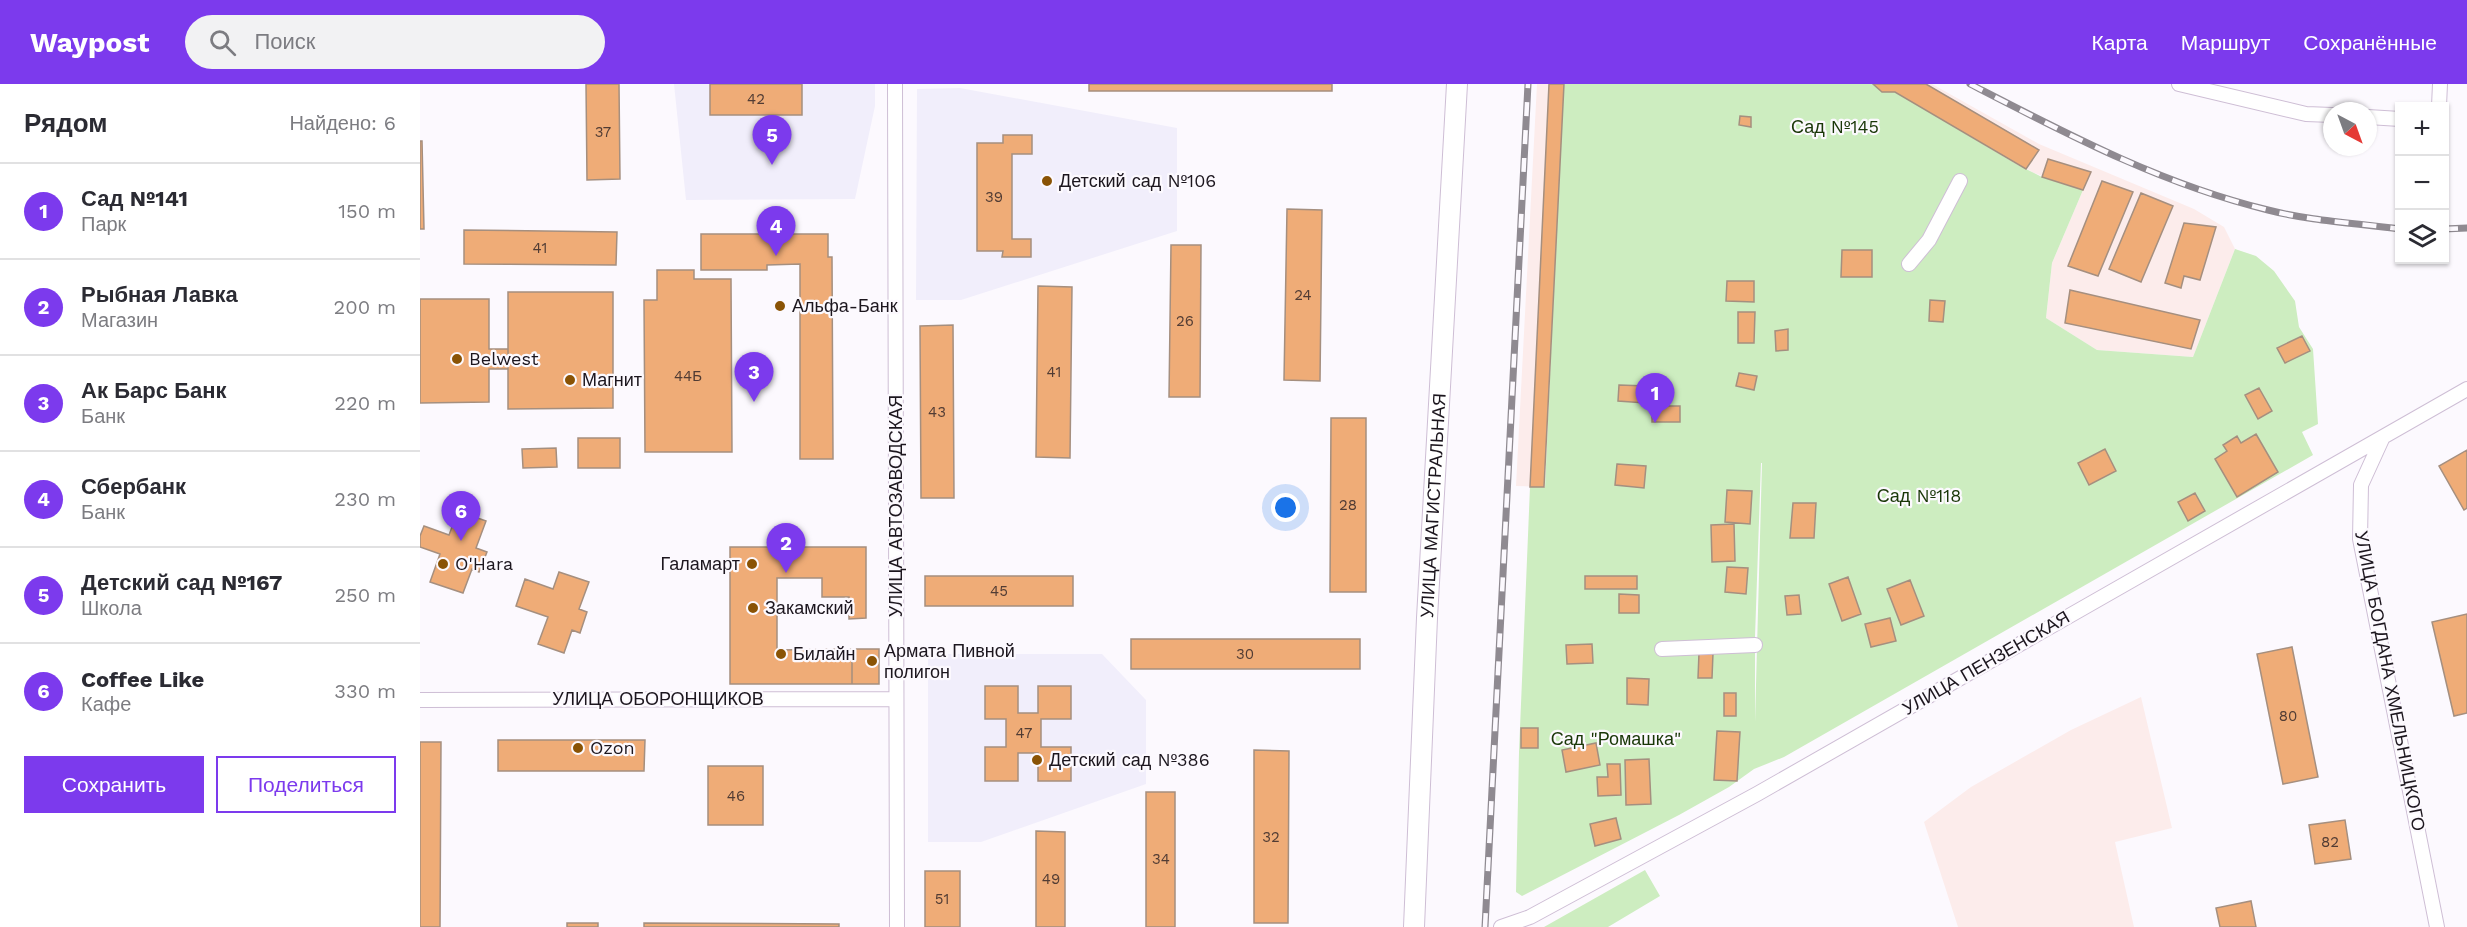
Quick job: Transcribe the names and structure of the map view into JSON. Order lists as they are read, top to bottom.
{
  "streets": {
    "main road": ["УЛИЦА МАГИСТРАЛЬНАЯ"],
    "street": [
      "УЛИЦА АВТОЗАВОДСКАЯ",
      "УЛИЦА ПЕНЗЕНСКАЯ",
      "УЛИЦА БОГДАНА ХМЕЛЬНИЦКОГО",
      "УЛИЦА ОБОРОНЩИКОВ"
    ]
  },
  "crossings": [
    ["УЛИЦА АВТОЗАВОДСКАЯ", "УЛИЦА ОБОРОНЩИКОВ"],
    ["УЛИЦА ПЕНЗЕНСКАЯ", "УЛИЦА БОГДАНА ХМЕЛЬНИЦКОГО"]
  ],
  "parks": ["Сад №145", "Сад №118", "Сад \"Ромашка\""],
  "places": [
    "Детский сад №106",
    "Альфа-Банк",
    "Belwest",
    "Магнит",
    "O'Hara",
    "Галамарт",
    "Закамский",
    "Билайн",
    "Армата Пивной полигон",
    "Ozon",
    "Детский сад №386"
  ],
  "house_numbers": [
    "42",
    "37",
    "39",
    "41",
    "24",
    "26",
    "41",
    "44Б",
    "43",
    "28",
    "45",
    "30",
    "80",
    "47",
    "46",
    "32",
    "82",
    "34",
    "49",
    "51"
  ],
  "north": "bottom right",
  "page": {
    "header": "Waypost",
    "search": "Поиск",
    "nav": ["Карта", "Маршрут", "Сохранённые"],
    "heading": ["Рядом", "Найдено: 6"],
    "map_buttons": ["+", "−"],
    "pins": [
      "5",
      "4",
      "3",
      "1",
      "6",
      "2"
    ],
    "list": [
      {
        "mark": "1",
        "name": "Сад №141",
        "note": "Парк",
        "value": "150 m"
      },
      {
        "mark": "2",
        "name": "Рыбная Лавка",
        "note": "Магазин",
        "value": "200 m"
      },
      {
        "mark": "3",
        "name": "Ак Барс Банк",
        "note": "Банк",
        "value": "220 m"
      },
      {
        "mark": "4",
        "name": "Сбербанк",
        "note": "Банк",
        "value": "230 m"
      },
      {
        "mark": "5",
        "name": "Детский сад №167",
        "note": "Школа",
        "value": "250 m"
      },
      {
        "mark": "6",
        "name": "Coffee Like",
        "note": "Кафе",
        "value": "330 m"
      }
    ],
    "buttons": ["Сохранить", "Поделиться"]
  }
}
